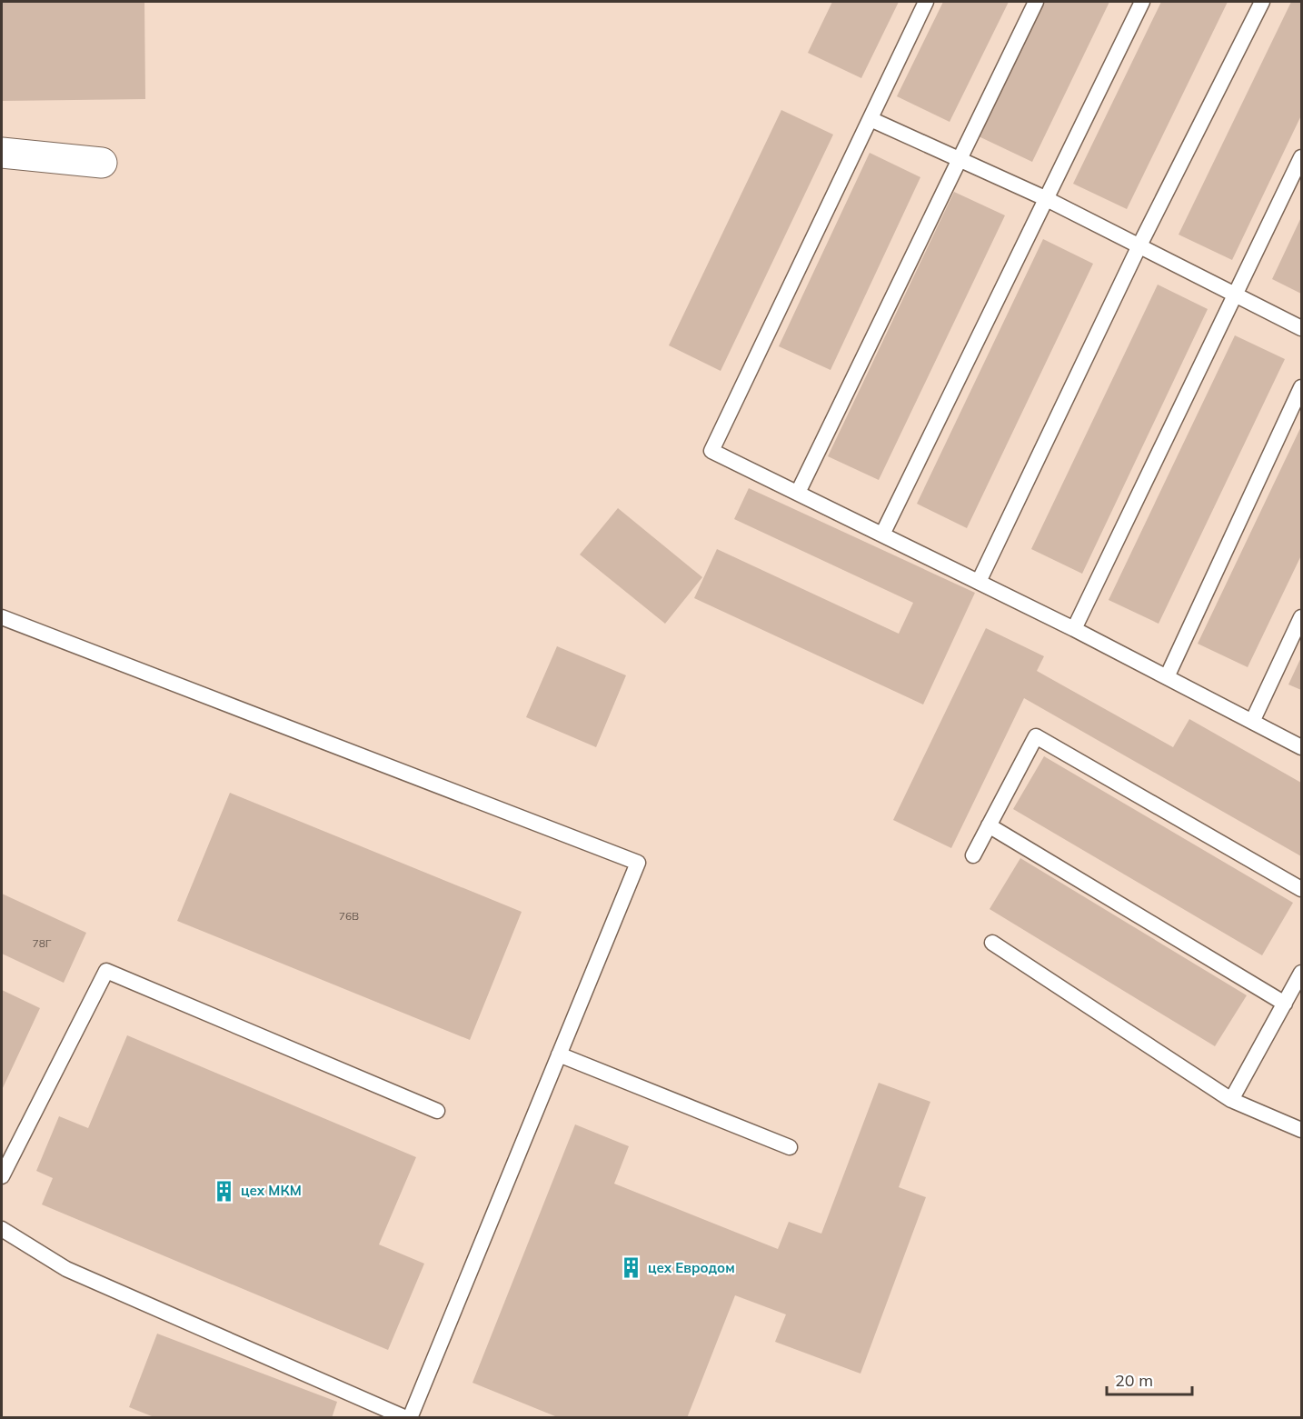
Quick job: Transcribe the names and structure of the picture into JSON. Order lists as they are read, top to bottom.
{
  "places": {
    "building": ["цех МКМ", "цех Евродом"]
  },
  "house_numbers": ["76В", "78Г"],
  "scale_bar": "20 m"
}
